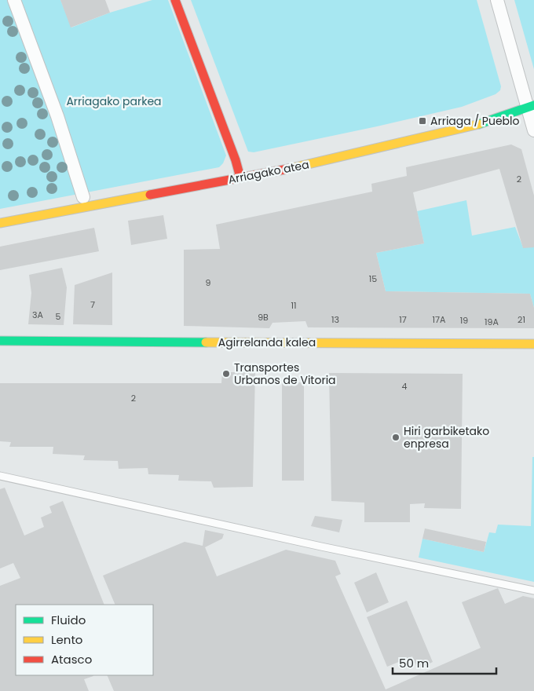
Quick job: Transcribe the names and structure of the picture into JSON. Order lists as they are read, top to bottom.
{
  "streets": {
    "street": ["Arriagako atea", "Agirrelanda kalea"]
  },
  "parks": ["Arriagako parkea"],
  "places": {
    "transit": ["Arriaga / Pueblo"],
    "other": ["Transportes Urbanos de Vitoria", "Hiri garbiketako enpresa"]
  },
  "house_numbers": [
    "2",
    "15",
    "9",
    "7",
    "11",
    "3A",
    "5",
    "9B",
    "13",
    "17",
    "17A",
    "21",
    "19",
    "19A",
    "4",
    "2"
  ],
  "legend": ["Fluido", "Lento", "Atasco"],
  "scale_bar": "50 m"
}
